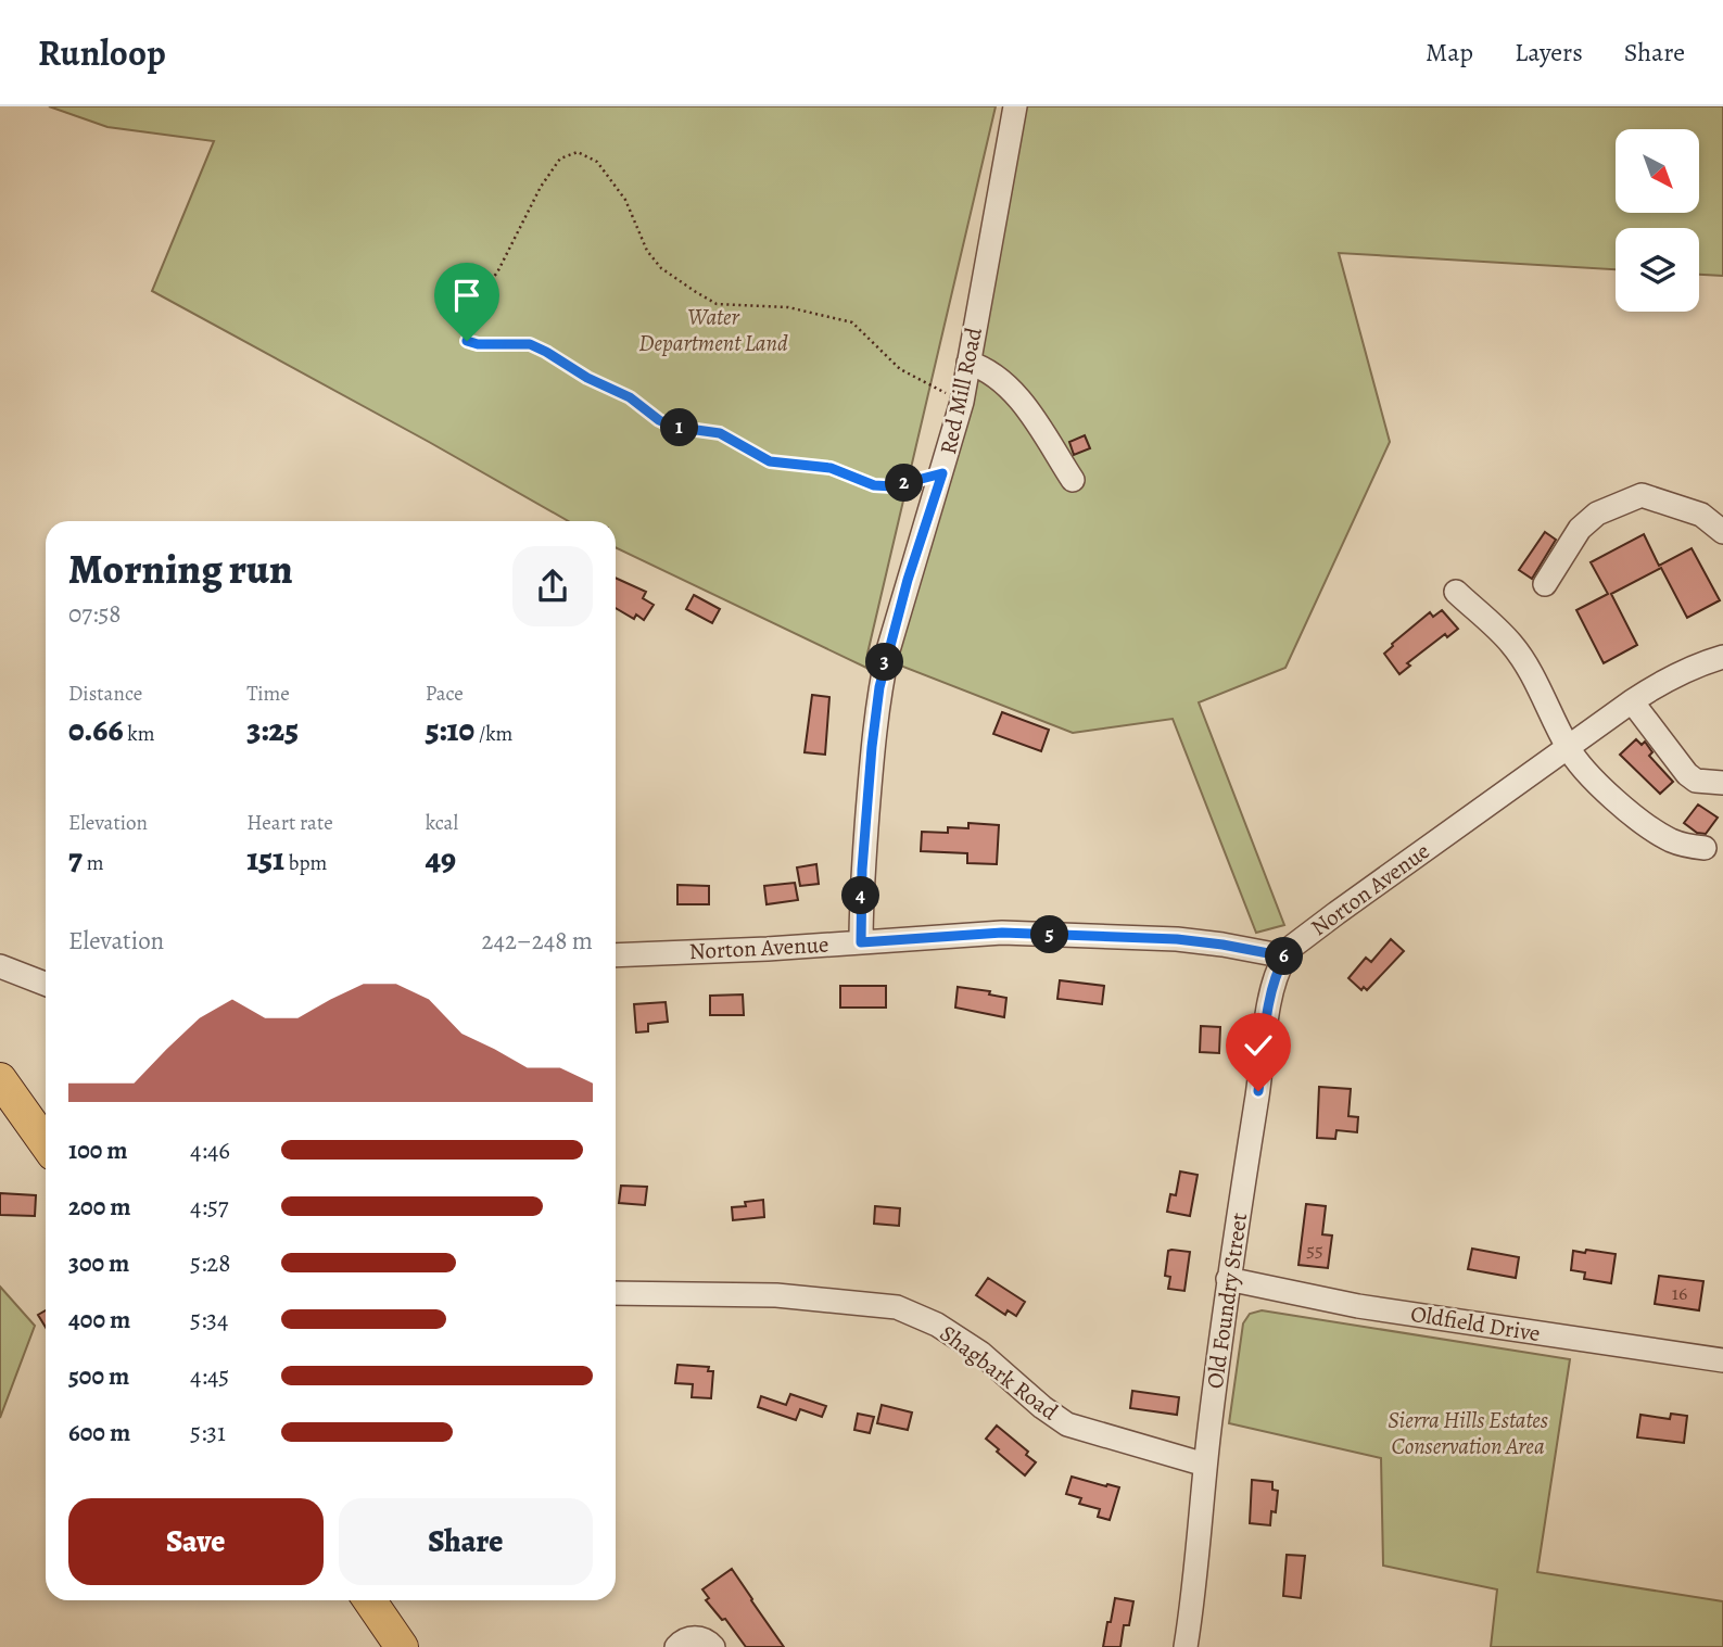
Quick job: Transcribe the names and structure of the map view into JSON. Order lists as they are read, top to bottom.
{
  "streets": {
    "street": [
      "Red Mill Road",
      "Norton Avenue",
      "Old Foundry Street",
      "Oldfield Drive",
      "Shagbark Road"
    ]
  },
  "crossings": [
    ["Red Mill Road", "Norton Avenue"],
    ["Norton Avenue", "Old Foundry Street"],
    ["Old Foundry Street", "Oldfield Drive"],
    ["Old Foundry Street", "Shagbark Road"]
  ],
  "parks": ["Water Department Land", "Sierra Hills Estates Conservation Area"],
  "house_numbers": ["55", "16"],
  "north": "bottom right",
  "page": {
    "header": "Runloop",
    "nav": ["Map", "Layers", "Share"],
    "pins": [
      "1",
      "2",
      "3",
      "4",
      "5",
      "6"
    ],
    "heading": ["Morning run", "07:58"],
    "stats": [
      ["Distance", "0.66 km"],
      ["Time", "3:25"],
      ["Pace", "5:10 /km"],
      ["Elevation", "7 m"],
      ["Heart rate", "151 bpm"],
      ["kcal", "49"]
    ],
    "chart": ["Elevation", "242–248 m"],
    "list": [
      {
        "name": "100 m",
        "note": "4:46"
      },
      {
        "name": "200 m",
        "note": "4:57"
      },
      {
        "name": "300 m",
        "note": "5:28"
      },
      {
        "name": "400 m",
        "note": "5:34"
      },
      {
        "name": "500 m",
        "note": "4:45"
      },
      {
        "name": "600 m",
        "note": "5:31"
      }
    ],
    "buttons": ["Save", "Share"]
  }
}
